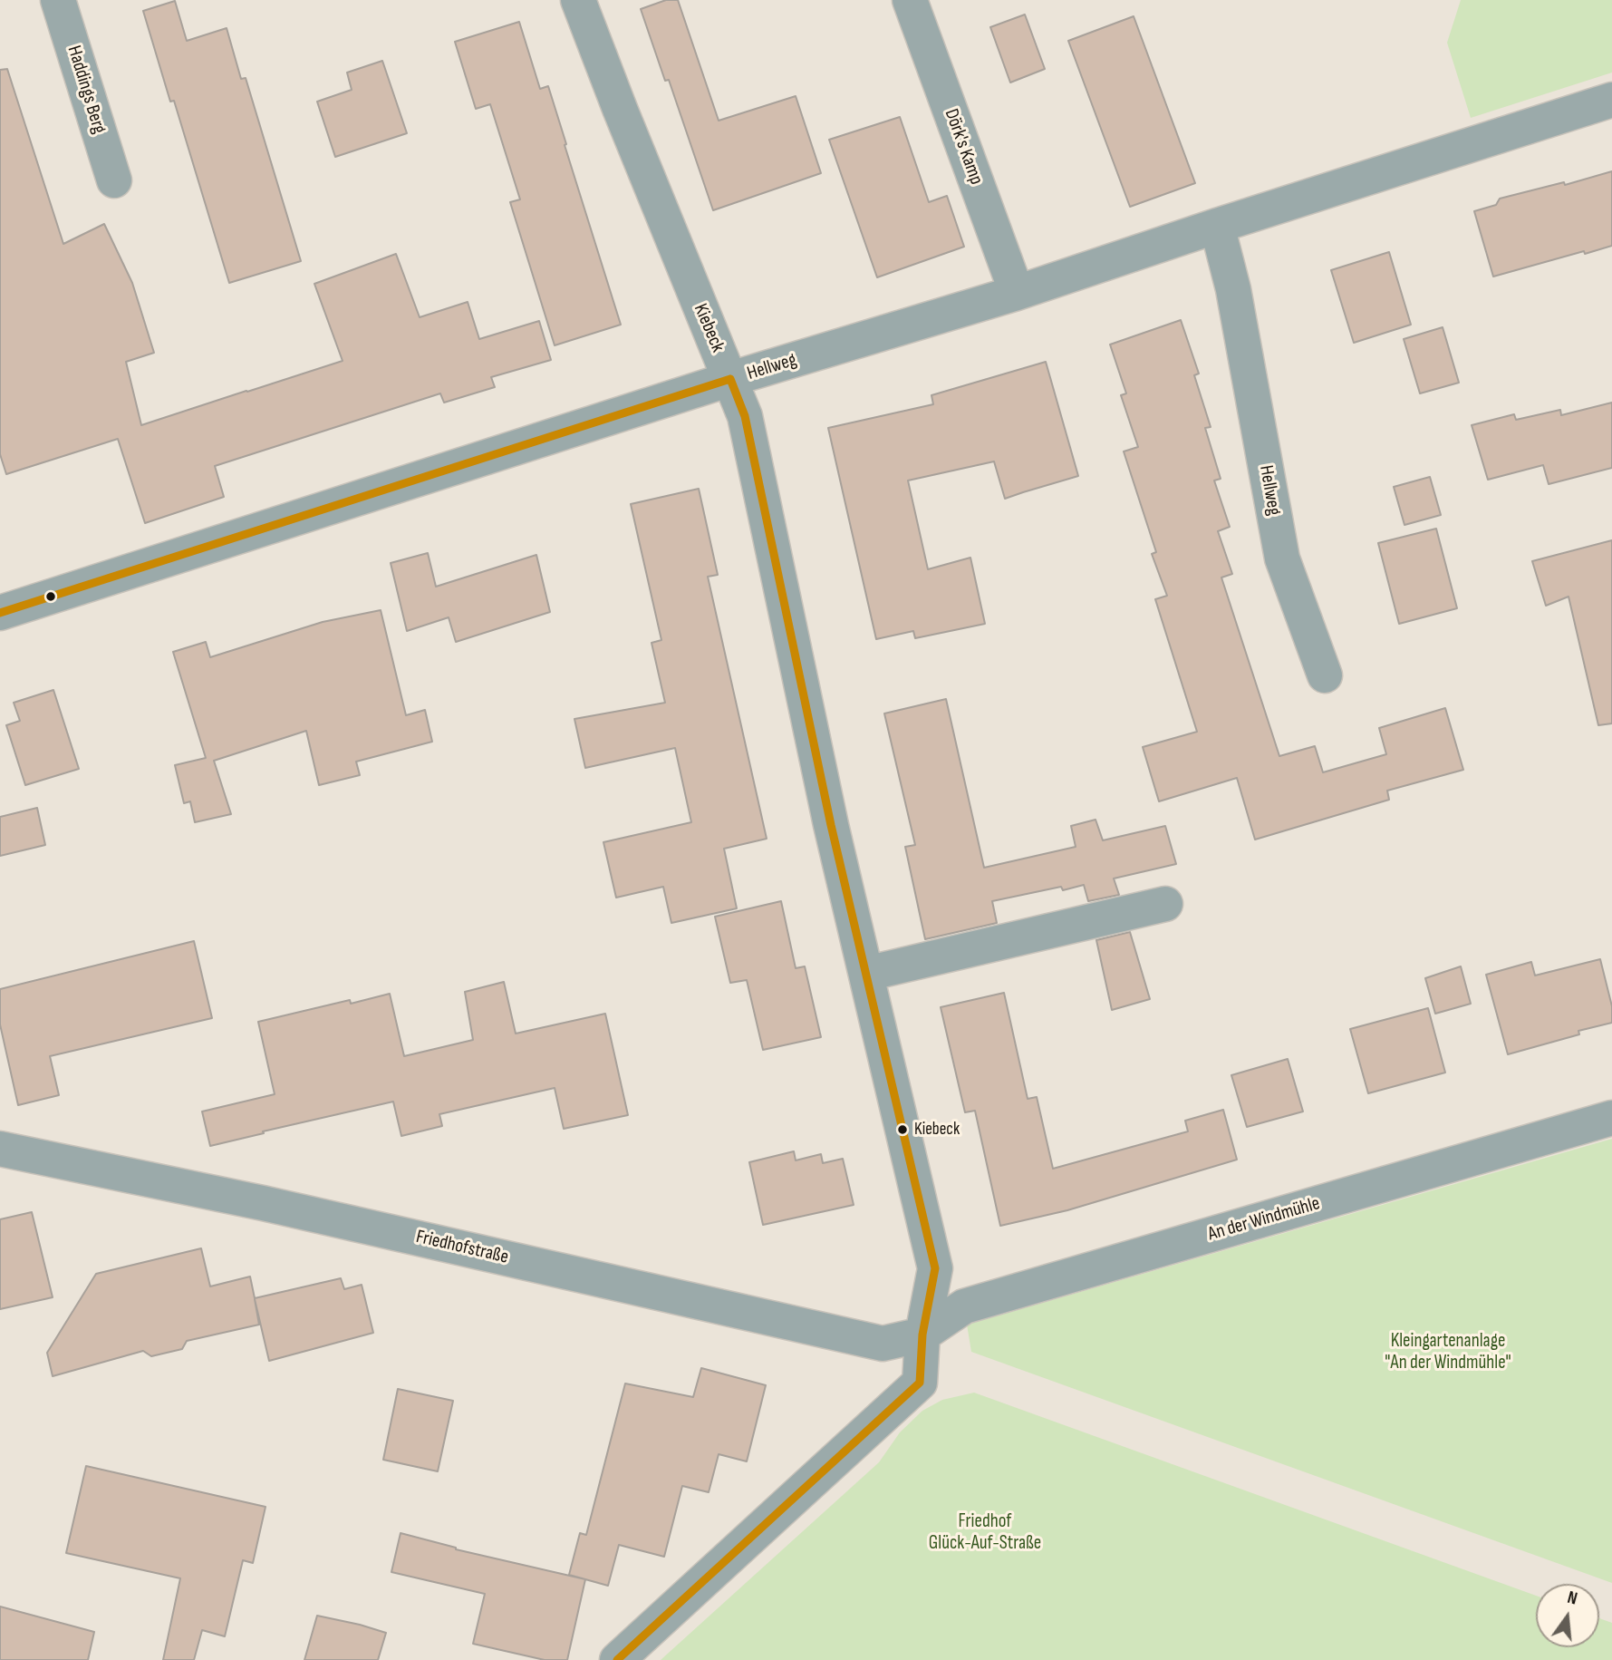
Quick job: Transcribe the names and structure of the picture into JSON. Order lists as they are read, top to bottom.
{
  "streets": {
    "street": [
      "Haddings Berg",
      "Dörk's Kamp",
      "Kiebeck",
      "Hellweg",
      "An der Windmühle",
      "Friedhofstraße"
    ]
  },
  "crossings": [
    ["Dörk's Kamp", "Hellweg"],
    ["Kiebeck", "Hellweg"],
    ["Kiebeck", "An der Windmühle"],
    ["Kiebeck", "Friedhofstraße"],
    ["An der Windmühle", "Friedhofstraße"]
  ],
  "parks": ["Kleingartenanlage \"An der Windmühle\"", "Friedhof Glück-Auf-Straße"],
  "places": ["Kiebeck"],
  "north": "top"
}
